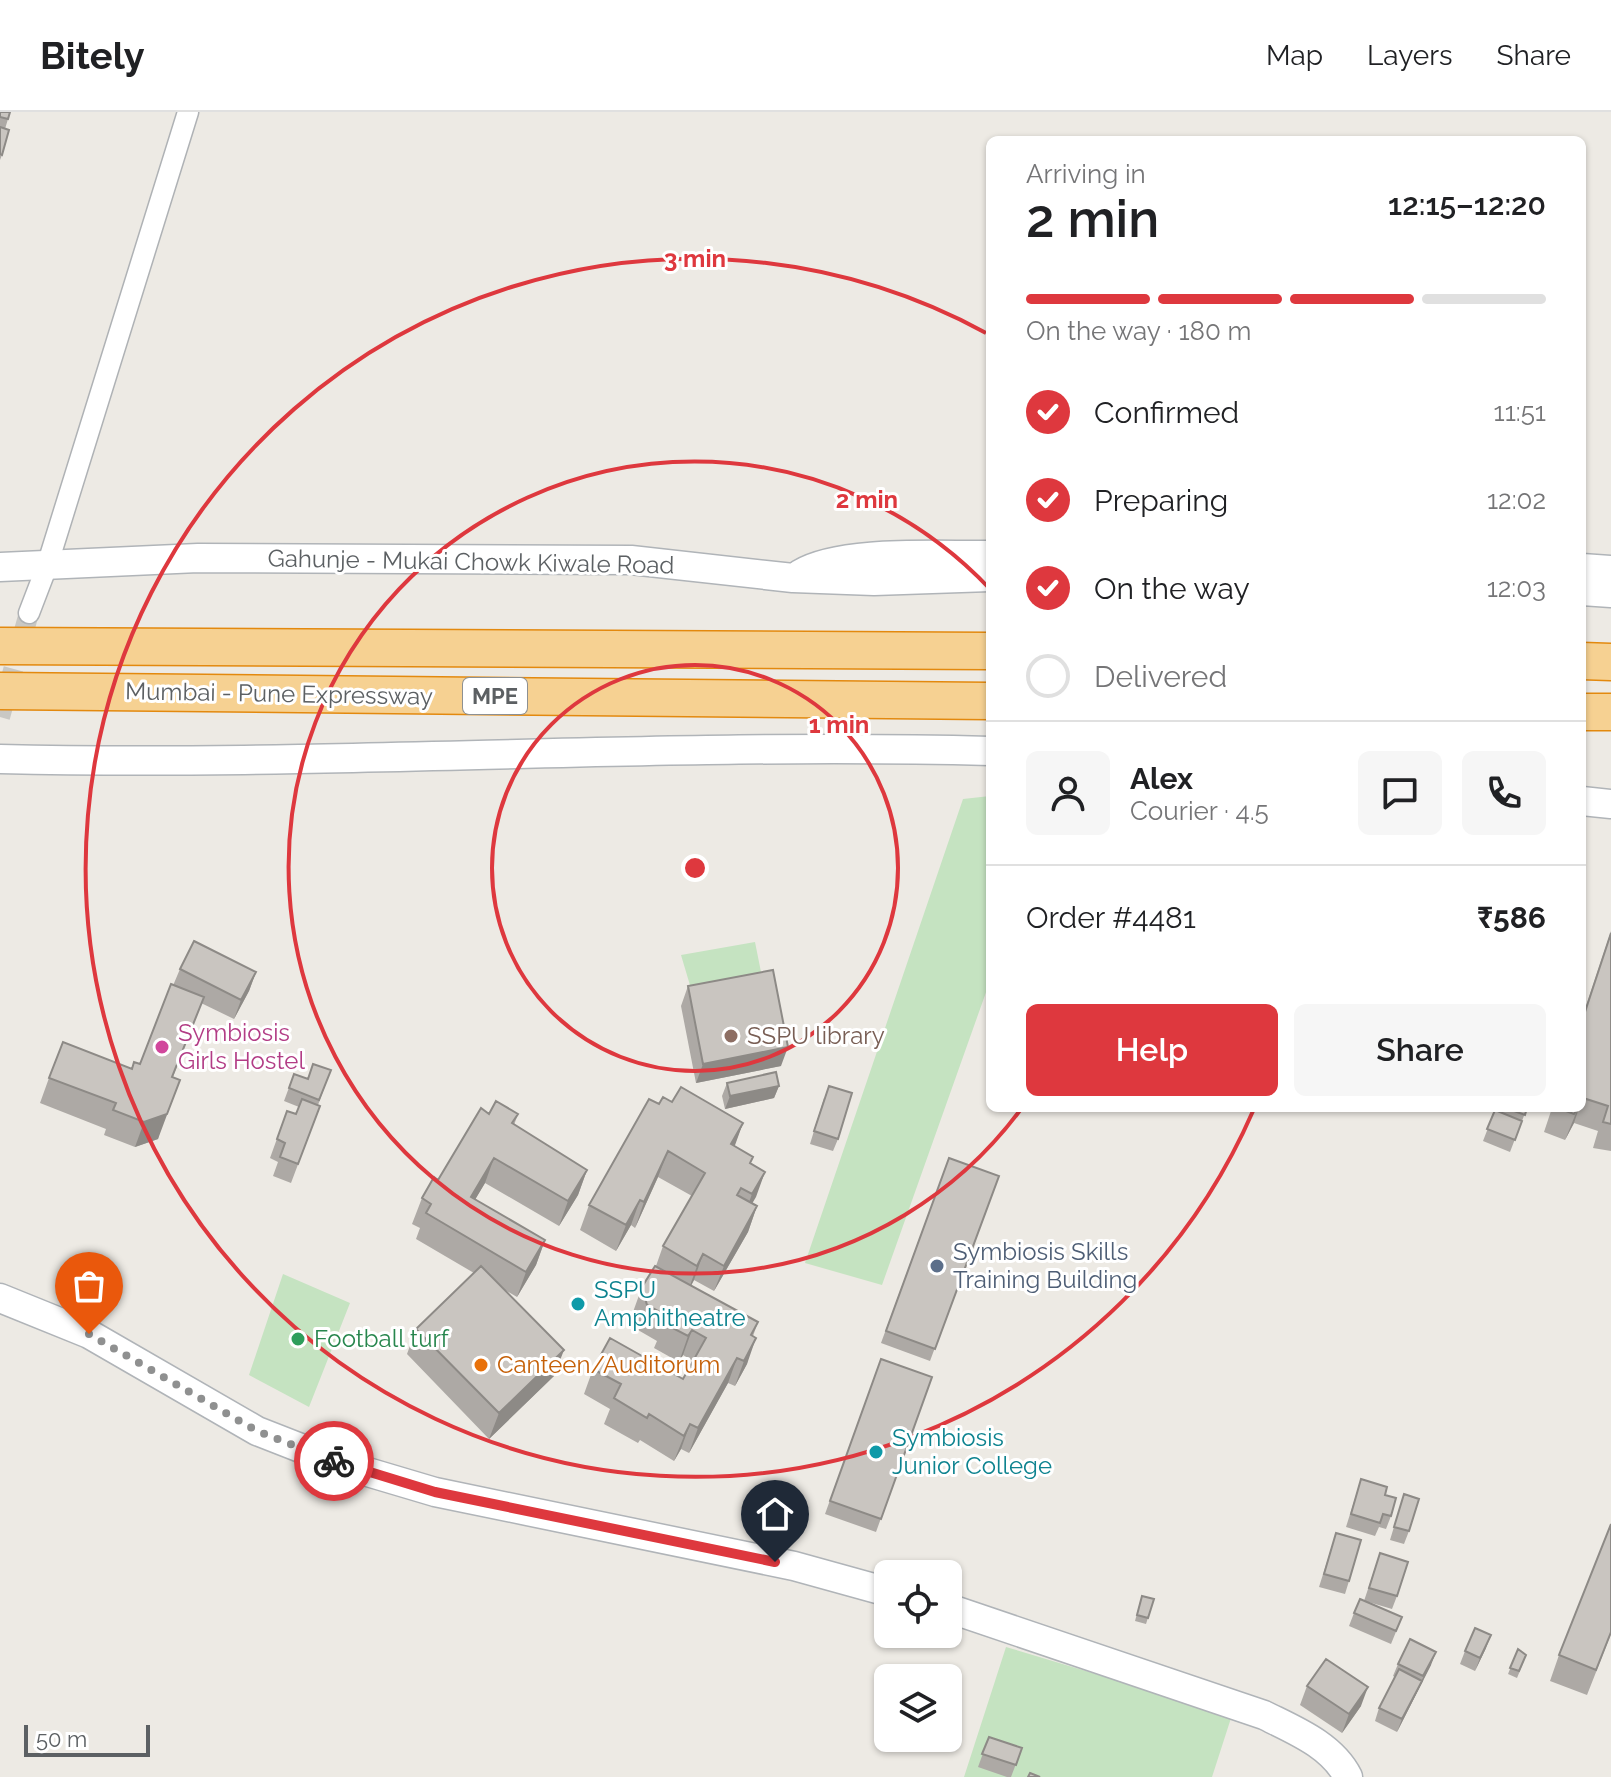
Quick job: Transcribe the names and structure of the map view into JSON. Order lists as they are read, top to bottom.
{
  "streets": {
    "highway": ["Mumbai - Pune Expressway", "MPE"],
    "street": ["Gahunje - Mukai Chowk Kiwale Road"]
  },
  "places": [
    "SSPU library",
    "Symbiosis Girls Hostel",
    "Symbiosis Skills Training Building",
    "SSPU Amphitheatre",
    "Football turf",
    "Canteen/Auditorum",
    "Symbiosis Junior College"
  ],
  "scale_bar": "50 m",
  "page": {
    "header": "Bitely",
    "nav": ["Map", "Layers", "Share"],
    "heading": ["2 min", "Arriving in", "12:15–12:20"],
    "panel": [
      "Alex",
      "Courier · 4.5",
      "Order #4481",
      "₹586"
    ],
    "bar": "On the way · 180 m",
    "list": [
      ["Confirmed", "11:51"],
      ["Preparing", "12:02"],
      ["On the way", "12:03"],
      "Delivered"
    ],
    "buttons": ["Help", "Share"],
    "scale": "50 m"
  },
  "rings": ["3 min", "2 min", "1 min"]
}
